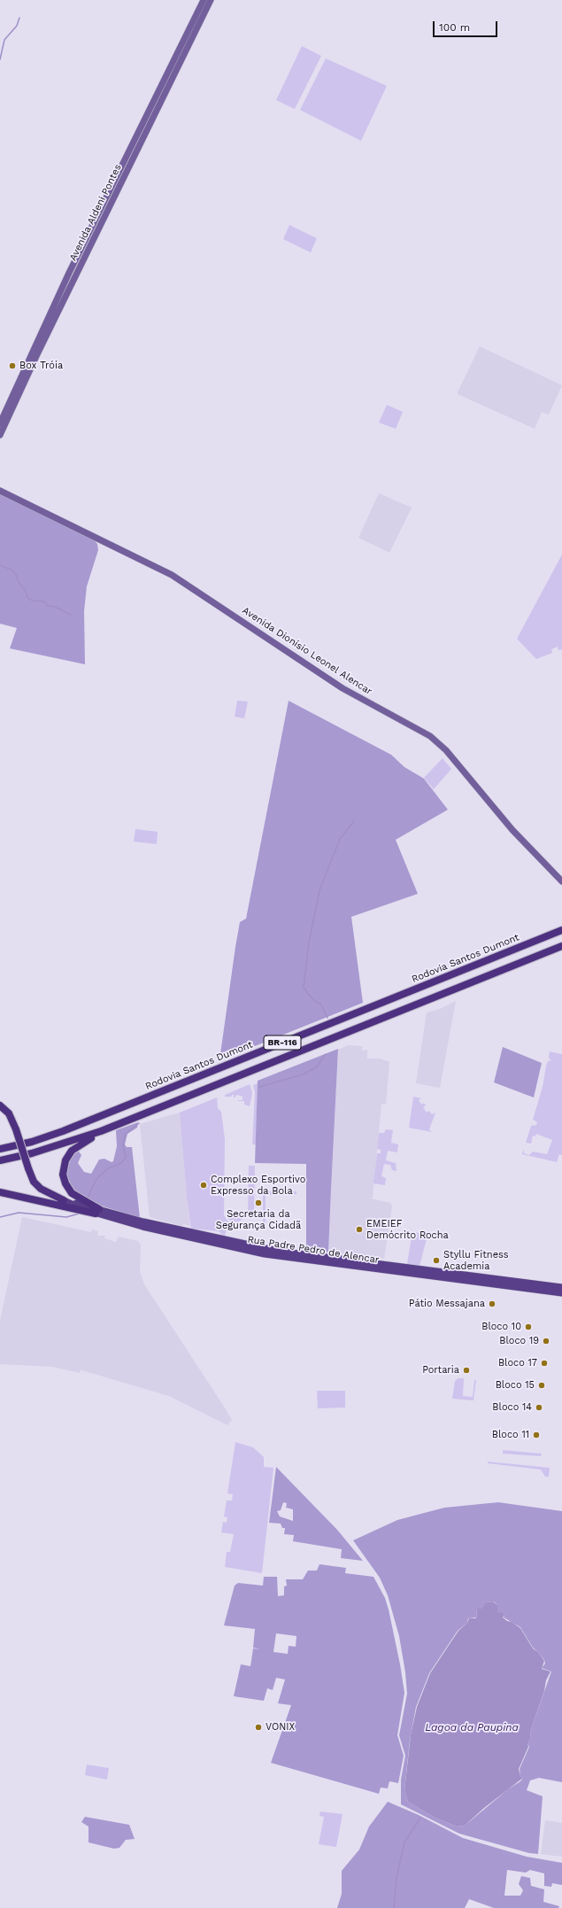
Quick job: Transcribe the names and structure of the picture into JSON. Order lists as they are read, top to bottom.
{
  "streets": {
    "highway": ["Rodovia Santos Dumont", "BR-116"],
    "main road": ["Avenida Aldeni Pontes", "Avenida Dionísio Leonel Alencar", "Rua Padre Pedro de Alencar"]
  },
  "water": ["Lagoa da Paupina"],
  "places": [
    "Box Tróia",
    "Complexo Esportivo Expresso da Bola",
    "Secretaria da Segurança Cidadã",
    "EMEIEF Demócrito Rocha",
    "Styllu Fitness Academia",
    "Pátio Messajana",
    "Bloco 10",
    "Bloco 19",
    "Bloco 17",
    "Portaria",
    "Bloco 15",
    "Bloco 14",
    "Bloco 11",
    "VONIX"
  ],
  "scale_bar": "100 m"
}
